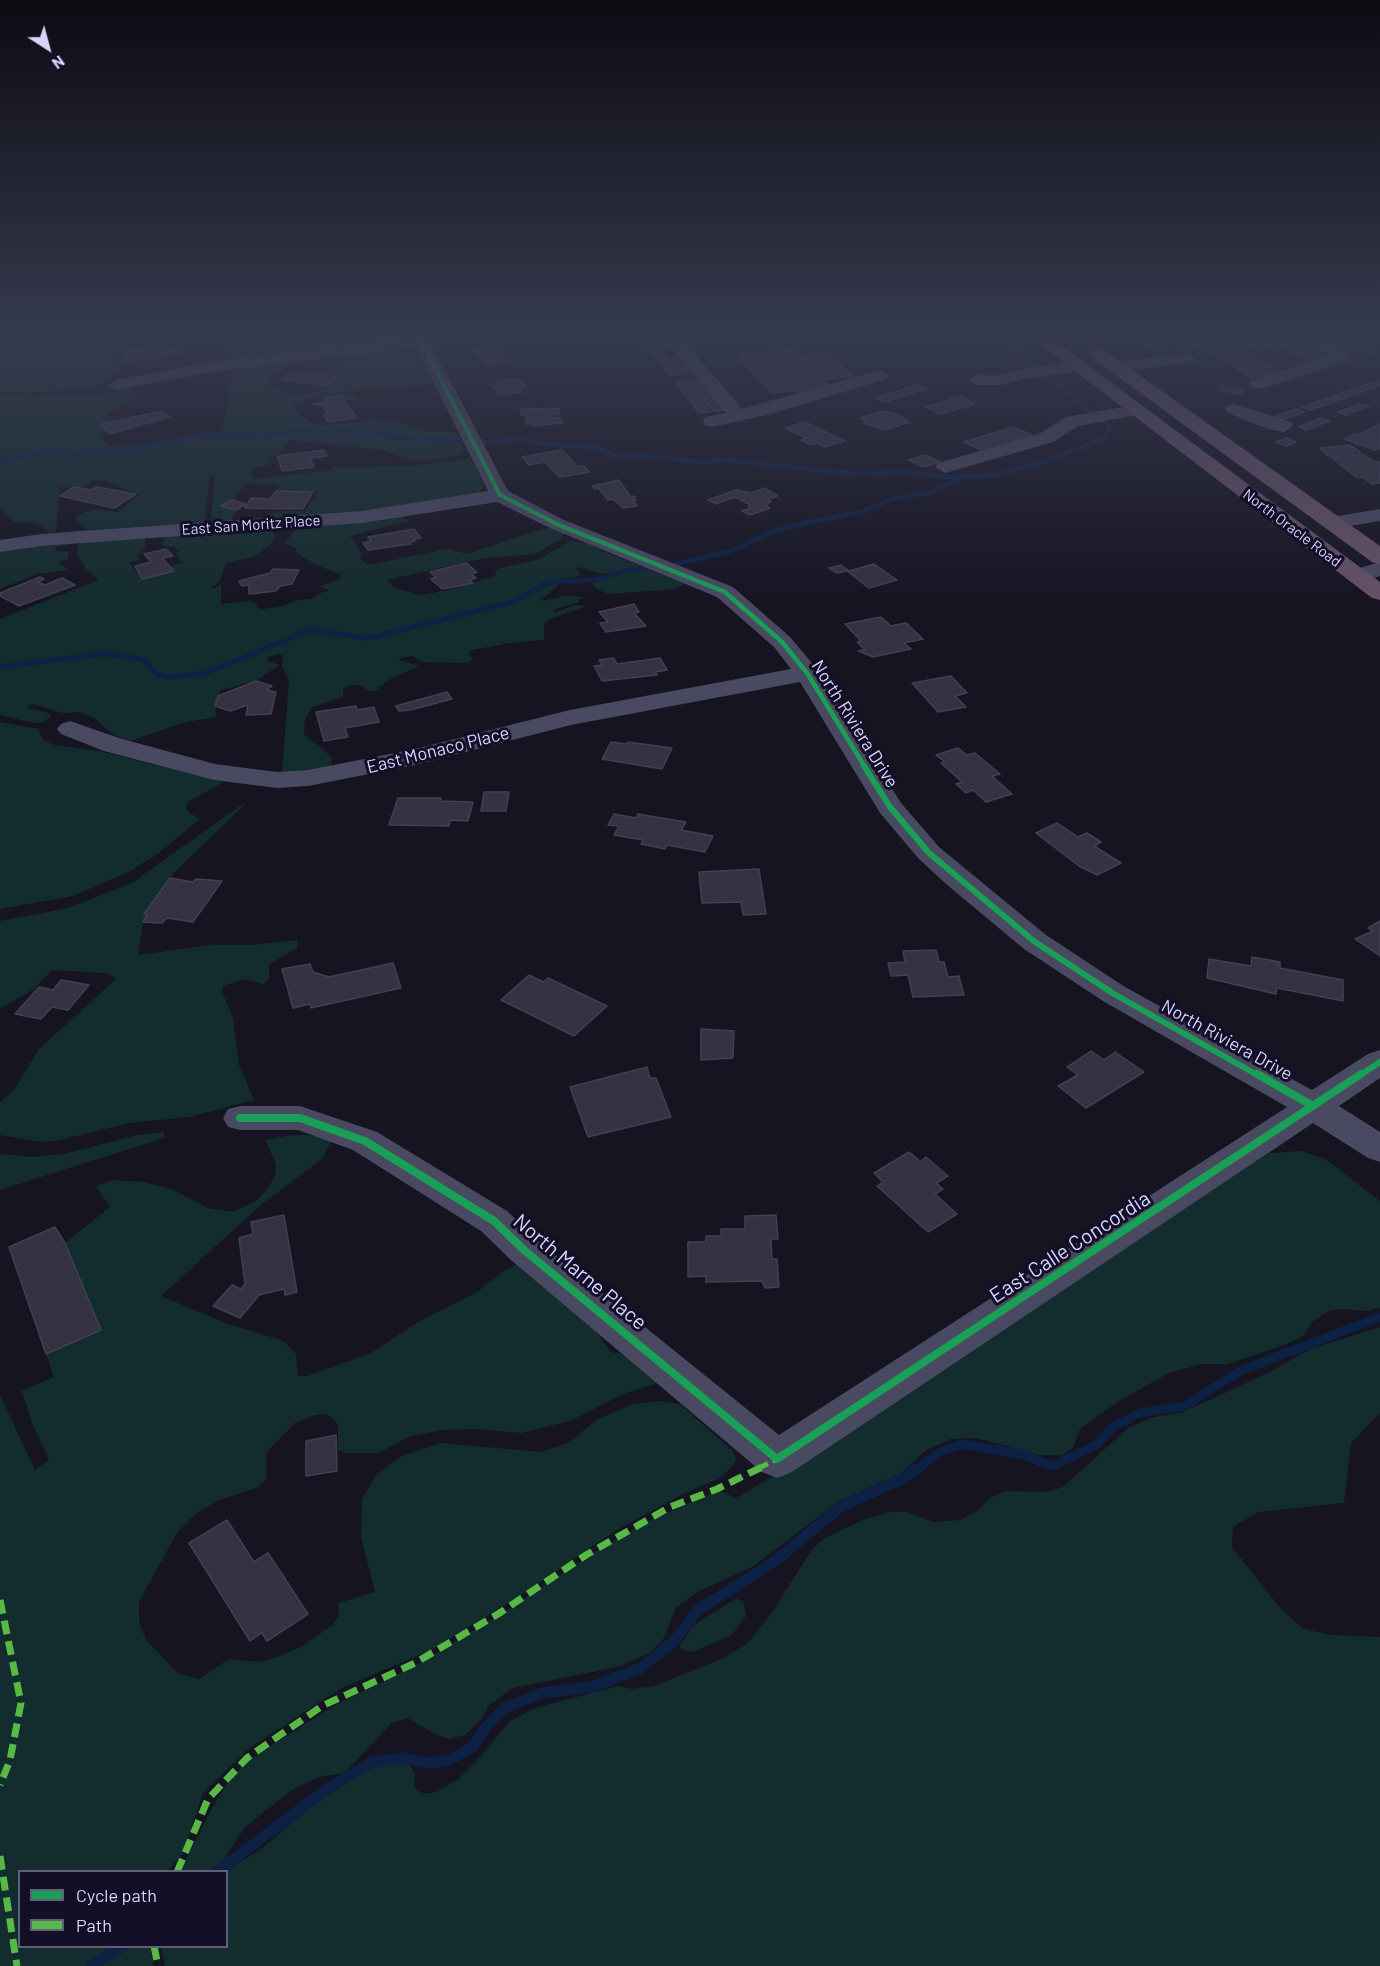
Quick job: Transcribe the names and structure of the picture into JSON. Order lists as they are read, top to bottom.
{
  "streets": {
    "highway": ["North Oracle Road"],
    "street": [
      "East San Moritz Place",
      "North Riviera Drive",
      "East Monaco Place",
      "East Calle Concordia",
      "North Marne Place"
    ]
  },
  "crossings": [
    ["East San Moritz Place", "North Riviera Drive"],
    ["North Riviera Drive", "East Monaco Place"],
    ["North Riviera Drive", "East Calle Concordia"],
    ["East Calle Concordia", "North Marne Place"]
  ],
  "legend": ["Cycle path", "Path"],
  "north": "bottom right"
}
